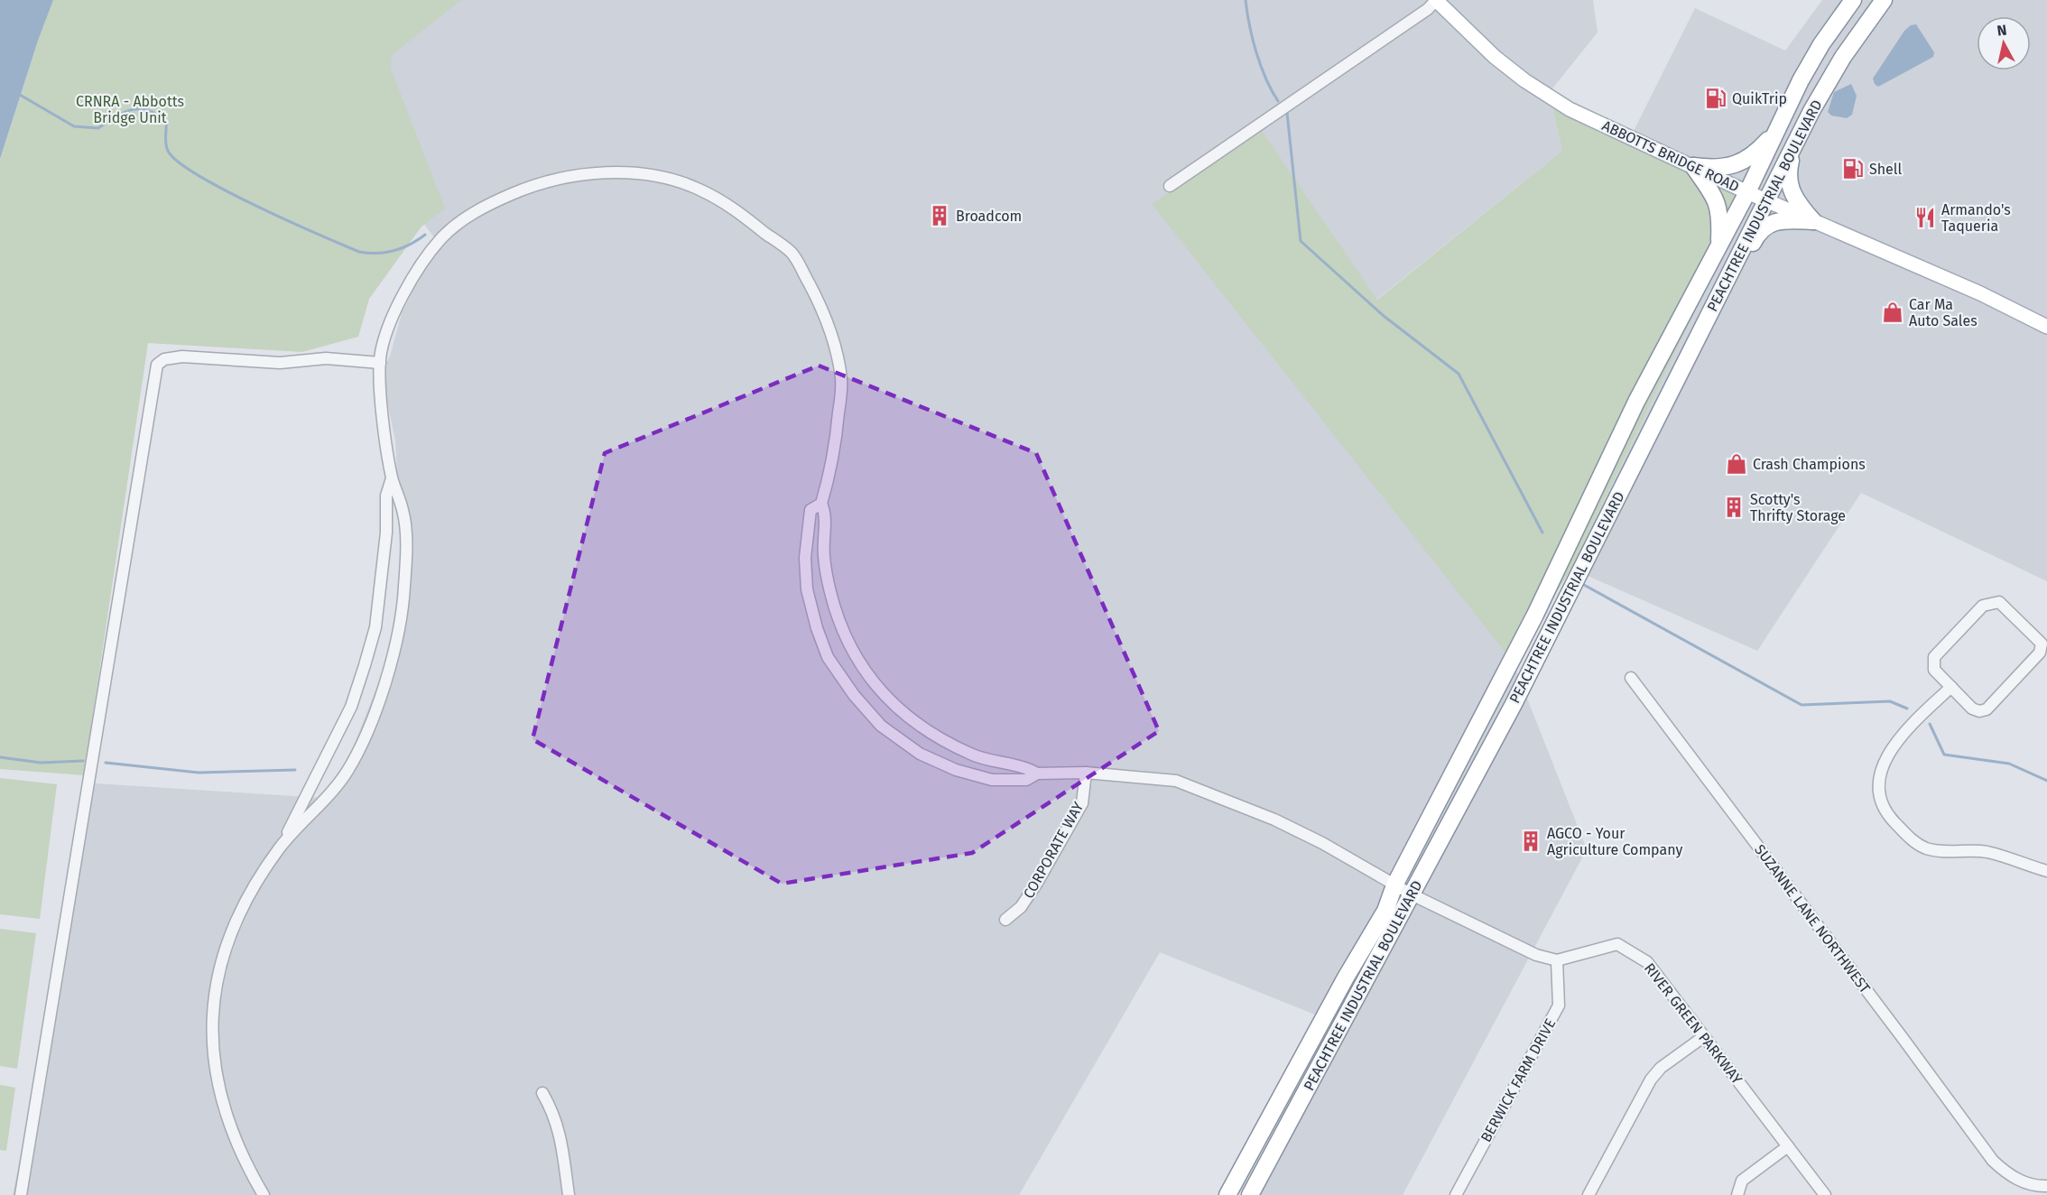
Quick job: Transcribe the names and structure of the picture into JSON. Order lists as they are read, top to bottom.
{
  "streets": {
    "highway": ["PEACHTREE INDUSTRIAL BOULEVARD"],
    "main road": ["ABBOTTS BRIDGE ROAD"],
    "street": [
      "CORPORATE WAY",
      "SUZANNE LANE NORTHWEST",
      "RIVER GREEN PARKWAY",
      "BERWICK FARM DRIVE"
    ]
  },
  "crossings": [
    ["ABBOTTS BRIDGE ROAD", "PEACHTREE INDUSTRIAL BOULEVARD"],
    ["RIVER GREEN PARKWAY", "BERWICK FARM DRIVE"]
  ],
  "parks": ["CRNRA - Abbotts Bridge Unit"],
  "places": {
    "fuel station": ["QuikTrip", "Shell"],
    "building": ["Broadcom", "Scotty's Thrifty Storage", "AGCO - Your Agriculture Company"],
    "restaurant": ["Armando's Taqueria"],
    "shop": ["Car Ma Auto Sales", "Crash Champions"]
  },
  "north": "top"
}
